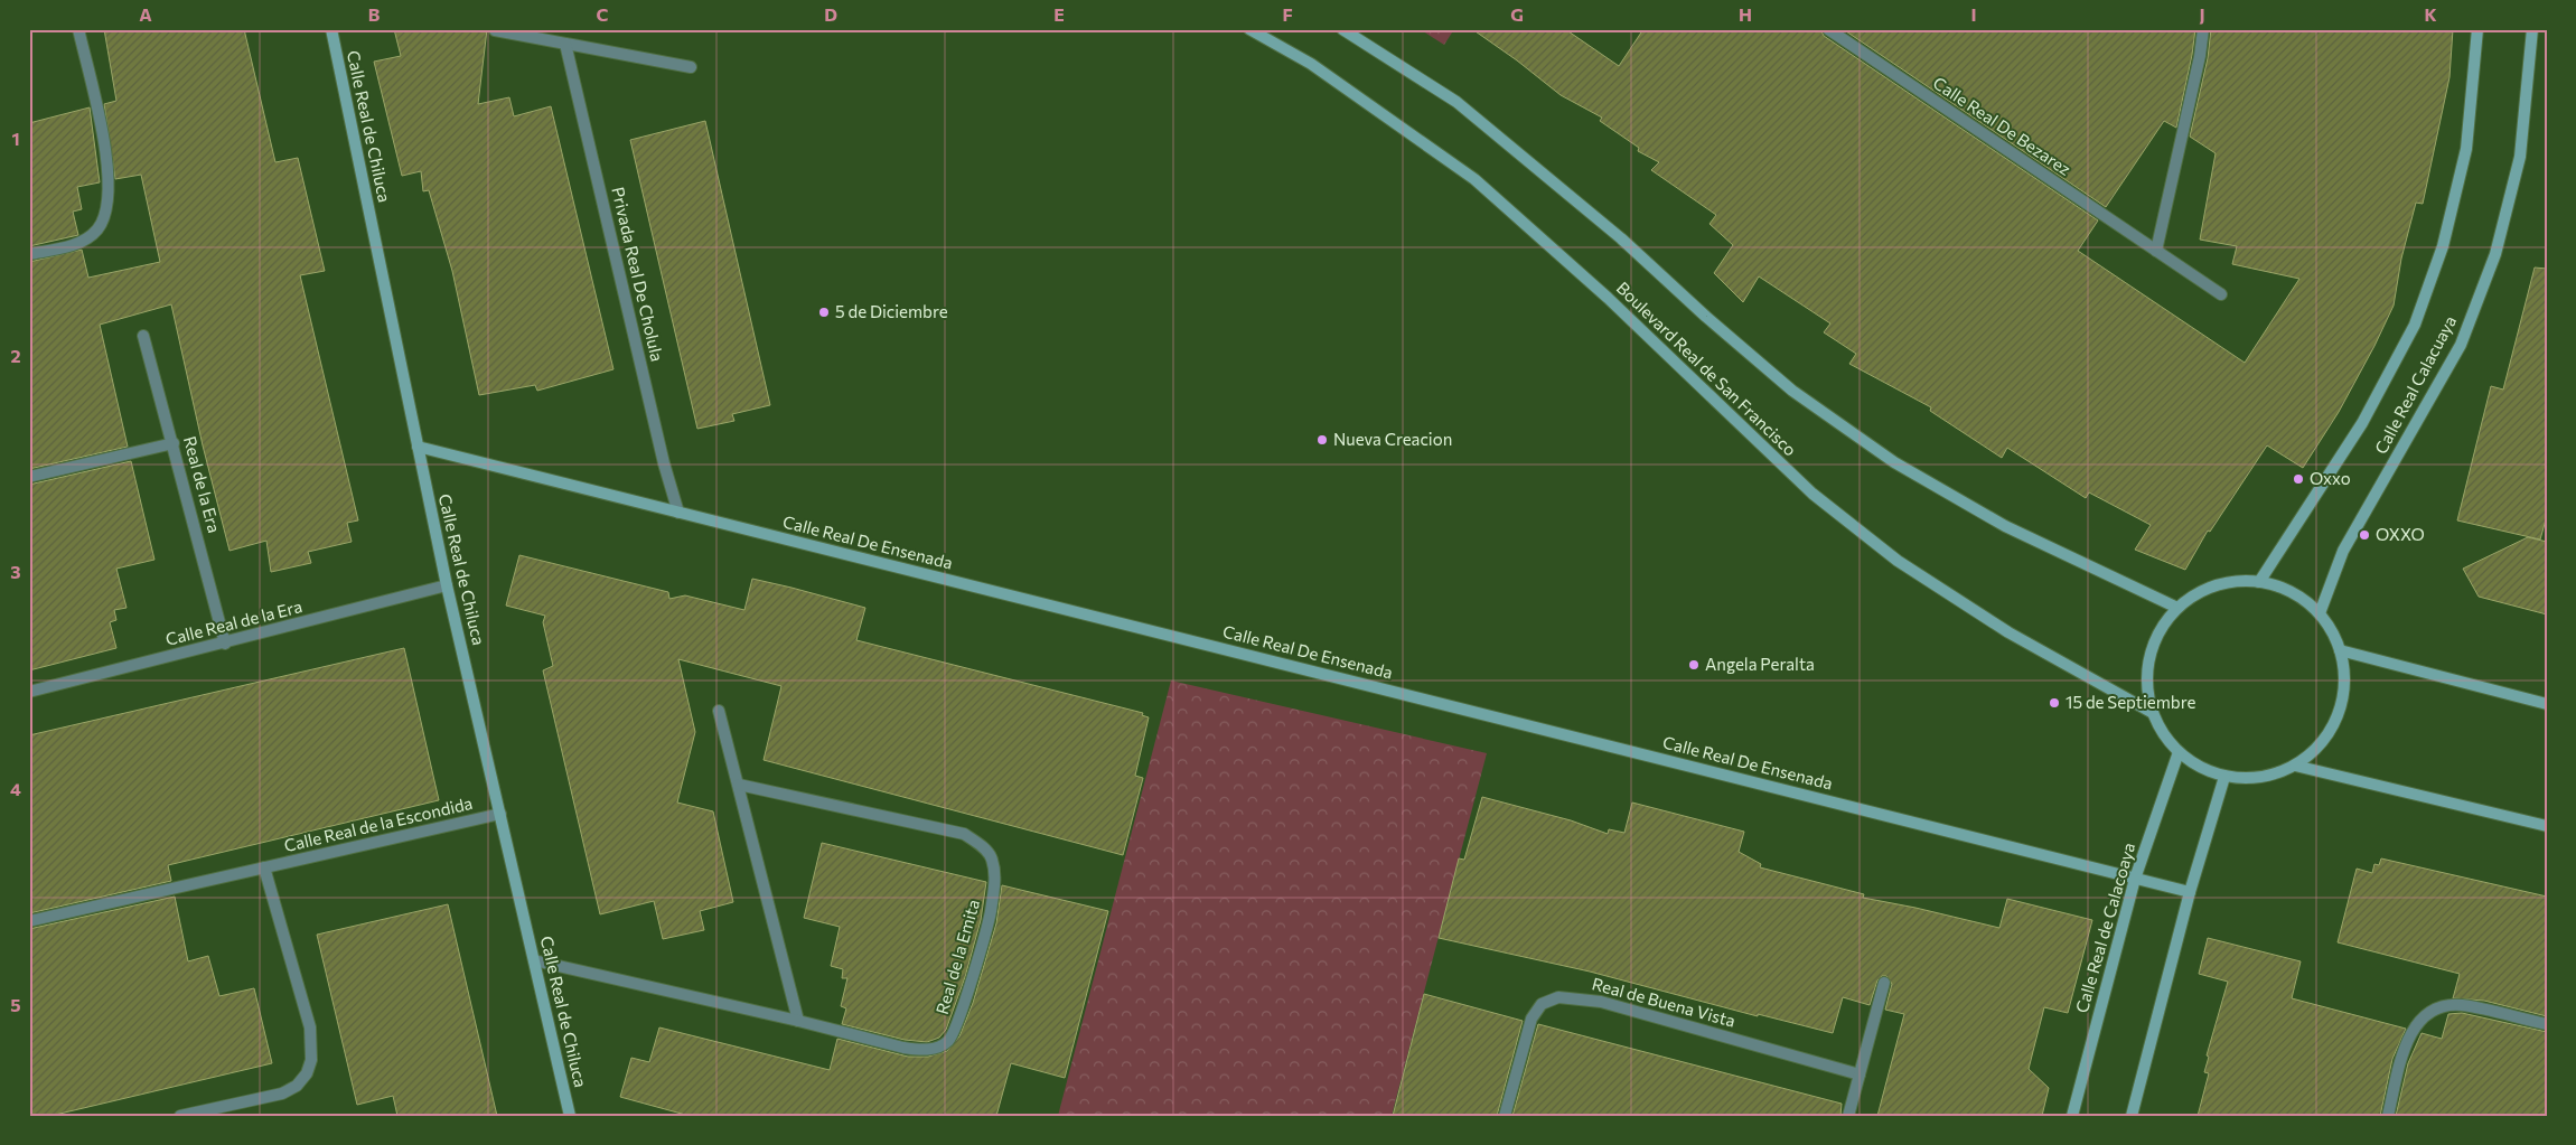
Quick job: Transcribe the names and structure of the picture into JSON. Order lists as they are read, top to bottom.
{
  "streets": {
    "street": [
      "Calle Real de Chiluca",
      "Calle Real De Bezarez",
      "Privada Real De Cholula",
      "Boulevard Real de San Francisco",
      "Calle Real Calacuaya",
      "Real de la Era",
      "Calle Real De Ensenada",
      "Calle Real de la Era",
      "Calle Real de la Escondida",
      "Calle Real de Calacoaya",
      "Real de la Emita",
      "Real de Buena Vista"
    ]
  },
  "crossings": [
    ["Calle Real de Chiluca", "Calle Real De Ensenada"],
    ["Calle Real de Chiluca", "Calle Real de la Era"],
    ["Calle Real de Chiluca", "Calle Real de la Escondida"],
    ["Calle Real de Chiluca", "Real de la Emita"],
    ["Privada Real De Cholula", "Calle Real De Ensenada"],
    ["Boulevard Real de San Francisco", "Calle Real Calacuaya"],
    ["Boulevard Real de San Francisco", "Calle Real de Calacoaya"],
    ["Calle Real Calacuaya", "Calle Real de Calacoaya"],
    ["Real de la Era", "Calle Real de la Era"],
    ["Calle Real De Ensenada", "Calle Real de Calacoaya"]
  ],
  "places": [
    "5 de Diciembre",
    "Nueva Creacion",
    "Oxxo",
    "OXXO",
    "Angela Peralta",
    "15 de Septiembre"
  ],
  "grid": {
    "columns": [
      "A",
      "B",
      "C",
      "D",
      "E",
      "F",
      "G",
      "H",
      "I",
      "J",
      "K"
    ],
    "rows": [
      "1",
      "2",
      "3",
      "4",
      "5"
    ]
  }
}
